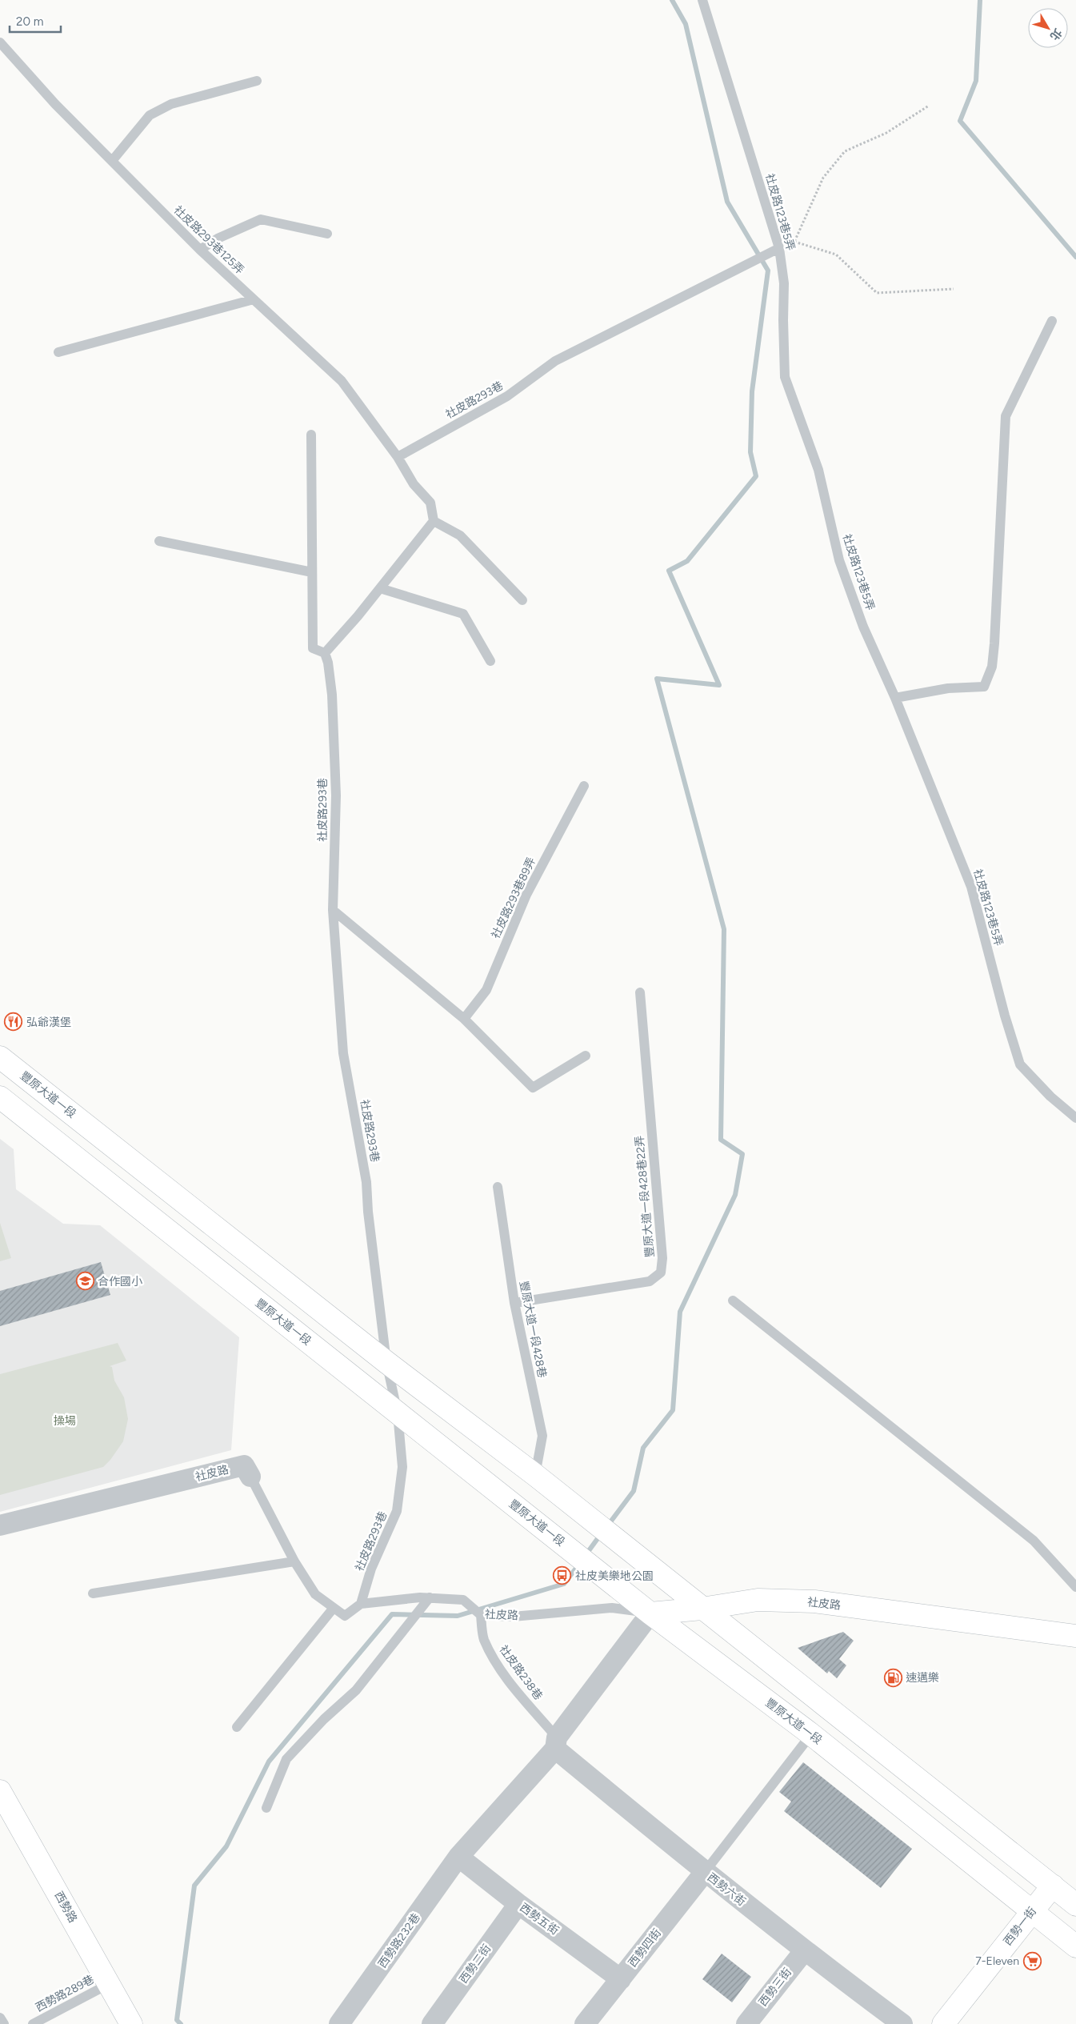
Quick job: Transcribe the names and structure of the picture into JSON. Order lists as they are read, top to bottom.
{
  "streets": {
    "street": [
      "豐原大道一段",
      "社皮路",
      "西勢六街",
      "西勢路",
      "西勢五街",
      "西勢一街",
      "西勢路232巷",
      "西勢四街",
      "西勢二街",
      "西勢三街"
    ],
    "lane": [
      "社皮路123巷5弄",
      "社皮路293巷125弄",
      "社皮路293巷",
      "社皮路293巷89弄",
      "豐原大道一段428巷22弄",
      "豐原大道一段428巷",
      "社皮路238巷",
      "西勢路289巷"
    ]
  },
  "crossings": [
    ["社皮路123巷5弄", "社皮路293巷"],
    ["社皮路293巷125弄", "社皮路293巷"],
    ["社皮路293巷", "豐原大道一段"],
    ["社皮路293巷", "社皮路"],
    ["豐原大道一段", "豐原大道一段428巷"],
    ["豐原大道一段", "社皮路"],
    ["豐原大道一段", "西勢一街"],
    ["豐原大道一段", "西勢路232巷"],
    ["豐原大道一段428巷22弄", "豐原大道一段428巷"],
    ["社皮路", "社皮路238巷"],
    ["社皮路", "西勢路232巷"],
    ["社皮路238巷", "西勢六街"],
    ["社皮路238巷", "西勢路232巷"],
    ["西勢六街", "西勢路232巷"],
    ["西勢六街", "西勢四街"],
    ["西勢六街", "西勢三街"],
    ["西勢路", "西勢路289巷"],
    ["西勢五街", "西勢路232巷"],
    ["西勢五街", "西勢四街"],
    ["西勢五街", "西勢二街"]
  ],
  "parks": ["操場"],
  "places": {
    "restaurant": ["弘爺漢堡"],
    "school or university": ["合作國小"],
    "bus stop": ["社皮美樂地公園"],
    "fuel station": ["速邁樂"],
    "supermarket": ["7-Eleven"]
  },
  "scale_bar": "20 m",
  "north": "bottom right"
}
